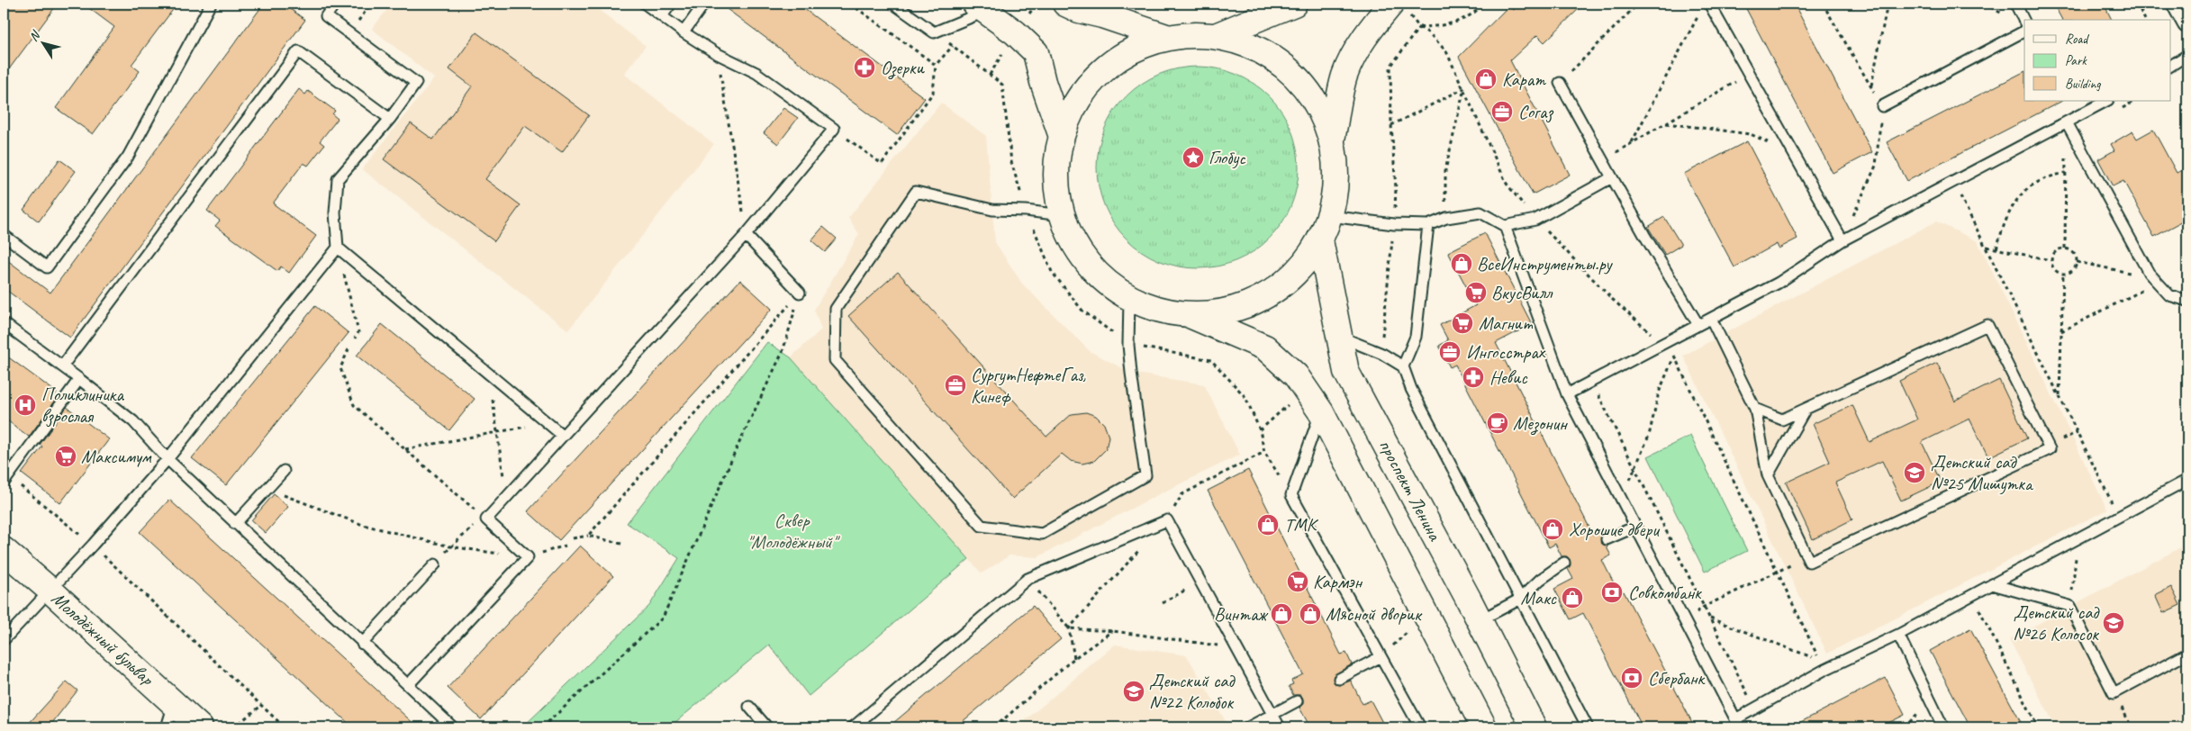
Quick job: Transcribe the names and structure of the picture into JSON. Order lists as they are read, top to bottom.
{
  "streets": {
    "main road": ["проспект Ленина", "Молодёжный бульвар"]
  },
  "parks": ["Сквер \"Молодёжный\""],
  "places": {
    "pharmacy": ["Озерки", "Невис"],
    "shop": [
      "Карат",
      "ВсеИнструменты.ру",
      "ТМК",
      "Хорошие двери",
      "Макс",
      "Винтаж",
      "Мясной дворик"
    ],
    "office": ["Согаз", "Ингосстрах", "СургутНефтеГаз, Кинеф"],
    "place": ["Глобус"],
    "supermarket": [
      "ВкусВилл",
      "Магнит",
      "Максимум",
      "Кармэн"
    ],
    "hospital": ["Поликлиника взрослая"],
    "cafe": ["Мезонин"],
    "school or university": ["Детский сад №25 Мишутка", "Детский сад №26 Колосок", "Детский сад №22 Колобок"],
    "bank": ["Совкомбанк", "Сбербанк"]
  },
  "legend": ["Road", "Park", "Building"],
  "north": "top left"
}
